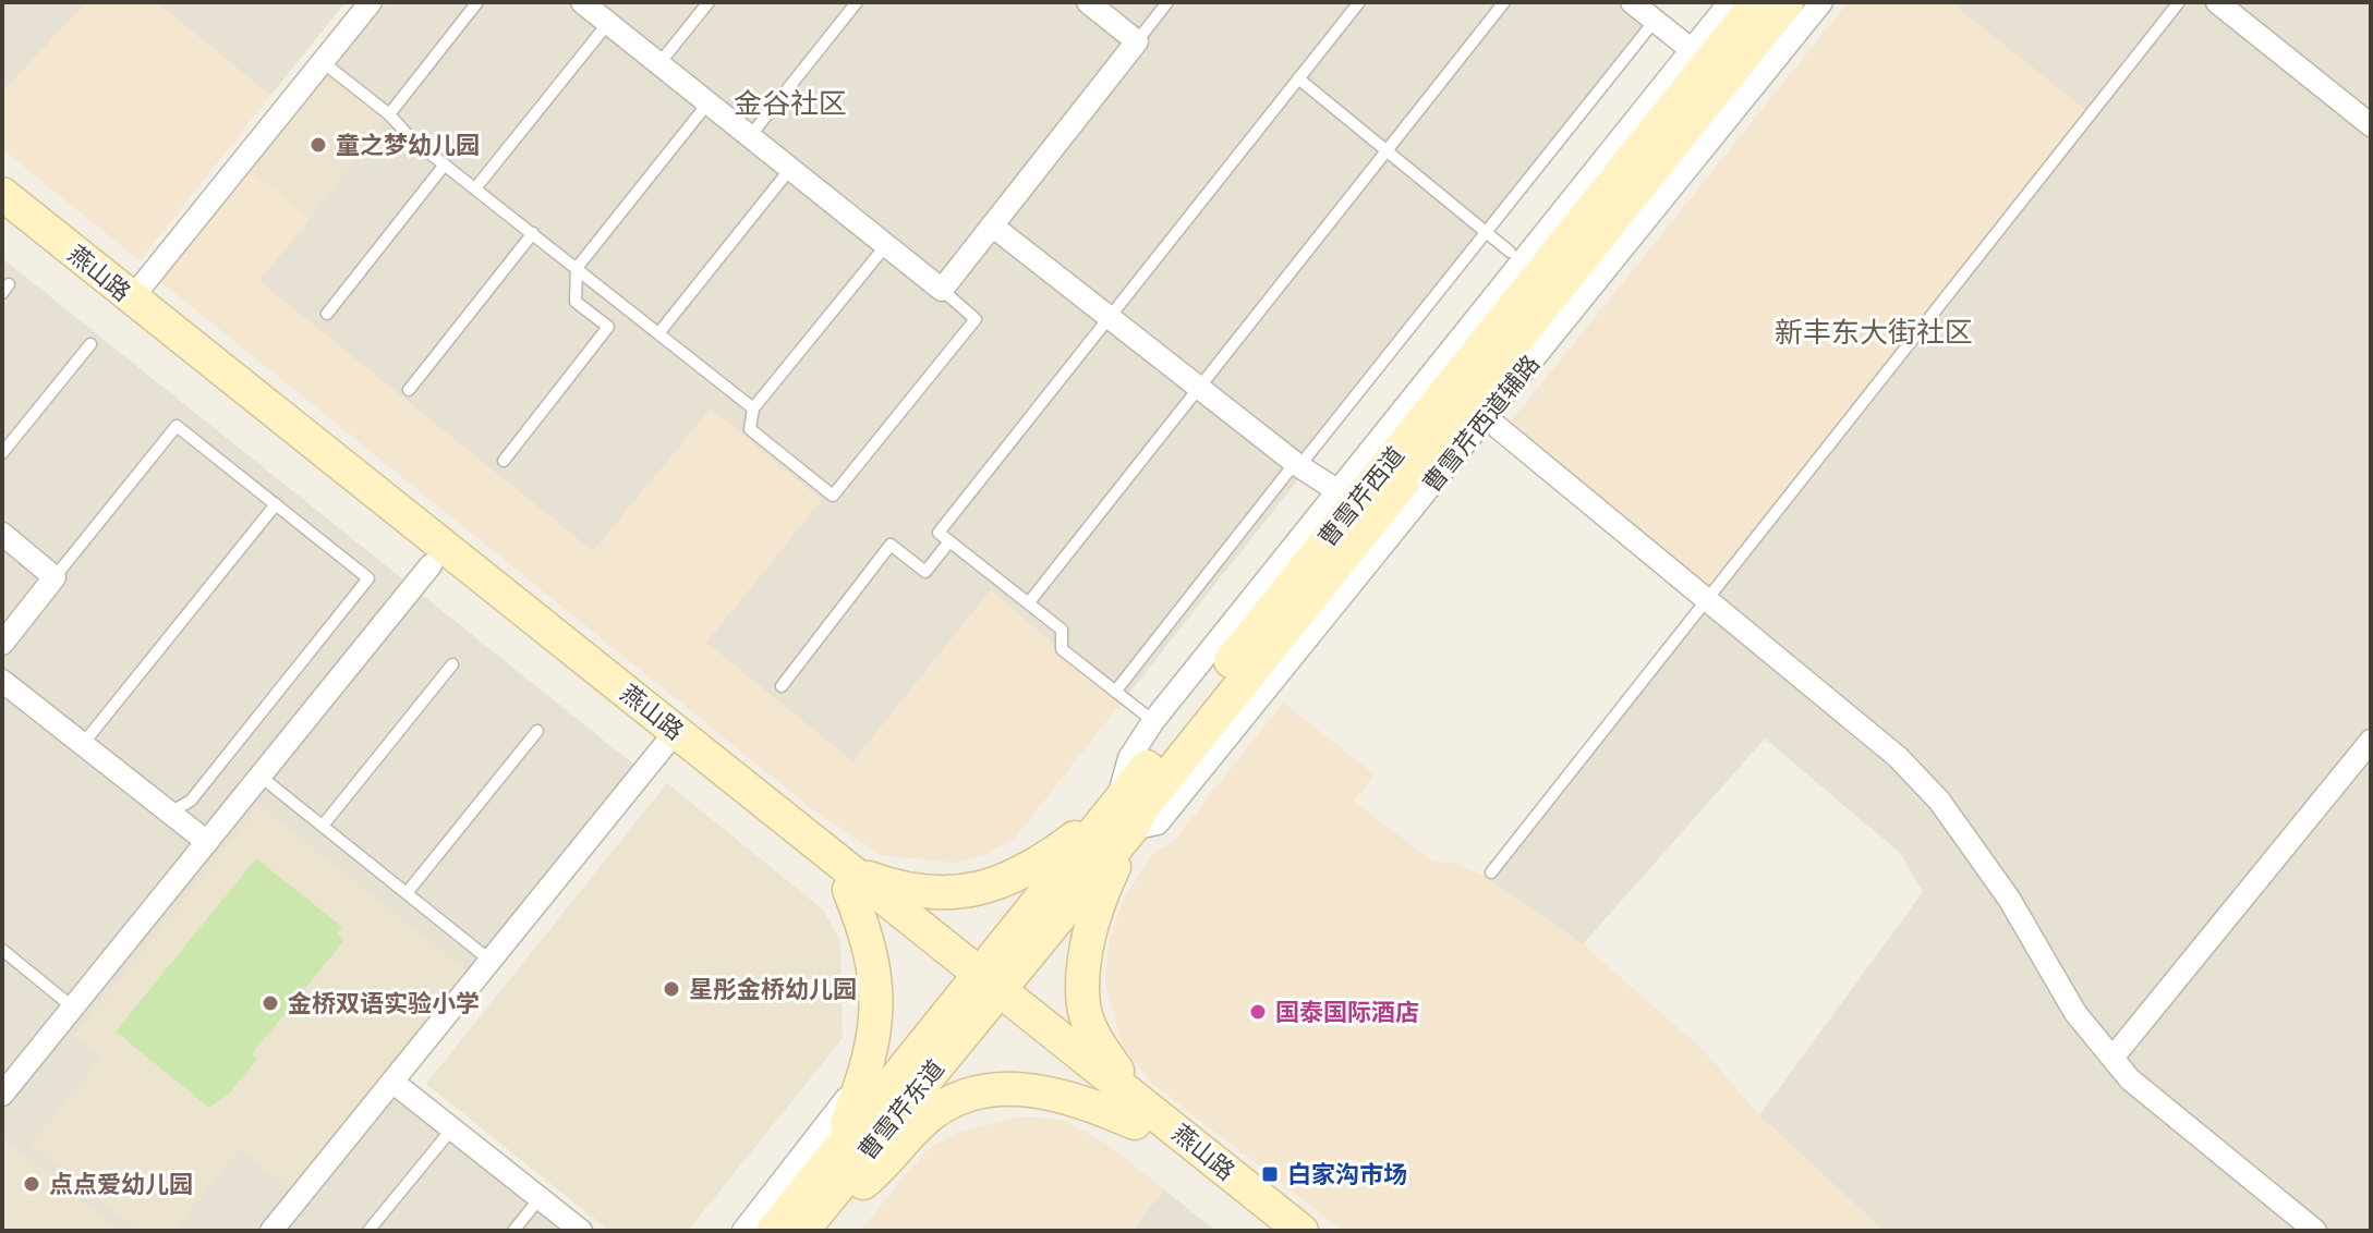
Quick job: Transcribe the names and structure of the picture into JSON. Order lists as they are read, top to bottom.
{
  "streets": {
    "main road": ["燕山路", "曹雪芹西道", "曹雪芹东道"],
    "street": ["曹雪芹西道辅路"]
  },
  "crossings": [
    ["燕山路", "曹雪芹西道"],
    ["燕山路", "曹雪芹东道"],
    ["曹雪芹西道辅路", "曹雪芹西道"],
    ["曹雪芹西道", "曹雪芹东道"]
  ],
  "districts": ["金谷社区", "新丰东大街社区"],
  "places": {
    "other": [
      "童之梦幼儿园",
      "星彤金桥幼儿园",
      "金桥双语实验小学",
      "国泰国际酒店",
      "点点爱幼儿园"
    ],
    "transit": ["白家沟市场"]
  }
}
